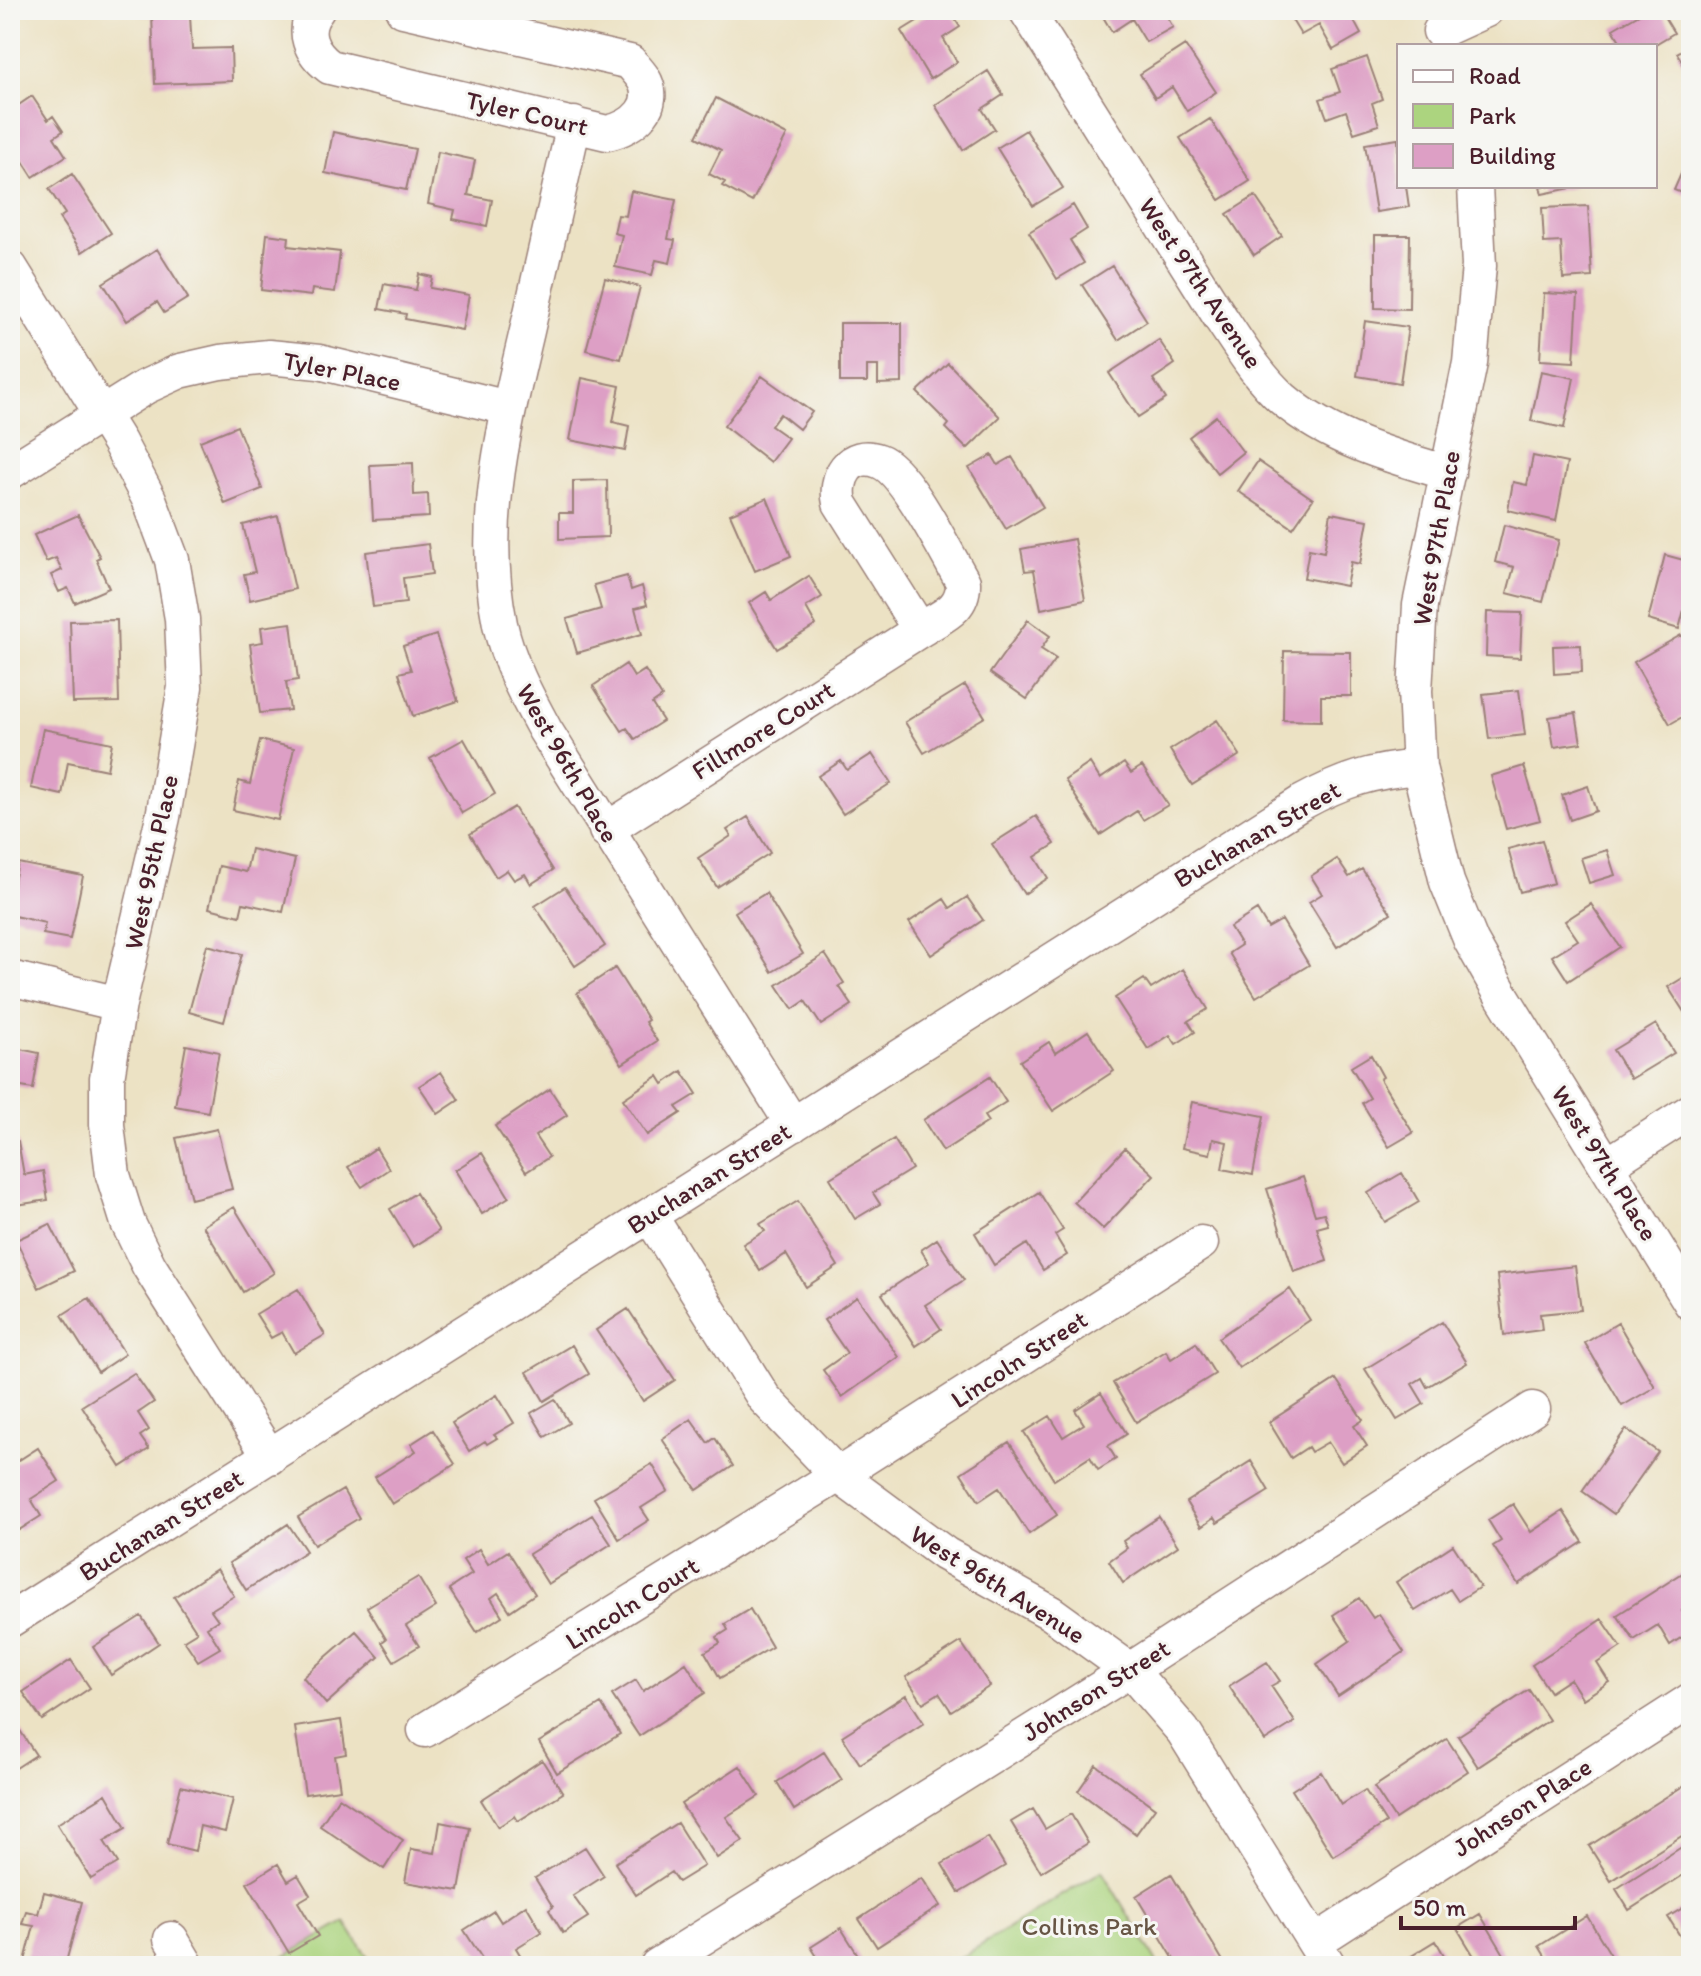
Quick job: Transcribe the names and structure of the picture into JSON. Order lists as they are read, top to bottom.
{
  "streets": {
    "street": [
      "Tyler Court",
      "West 97th Avenue",
      "Tyler Place",
      "West 97th Place",
      "Fillmore Court",
      "West 96th Place",
      "Buchanan Street",
      "West 95th Place",
      "Lincoln Street",
      "West 96th Avenue",
      "Lincoln Court",
      "Johnson Street",
      "Johnson Place"
    ]
  },
  "crossings": [
    ["Tyler Court", "West 96th Place"],
    ["West 97th Avenue", "West 97th Place"],
    ["Tyler Place", "West 96th Place"],
    ["Tyler Place", "West 95th Place"],
    ["West 97th Place", "Buchanan Street"],
    ["Fillmore Court", "West 96th Place"],
    ["West 96th Place", "Buchanan Street"],
    ["Buchanan Street", "West 95th Place"],
    ["Buchanan Street", "West 96th Avenue"],
    ["Lincoln Street", "West 96th Avenue"],
    ["Lincoln Street", "Lincoln Court"],
    ["West 96th Avenue", "Lincoln Court"],
    ["West 96th Avenue", "Johnson Street"],
    ["West 96th Avenue", "Johnson Place"]
  ],
  "parks": ["Collins Park"],
  "legend": ["Road", "Park", "Building"],
  "scale_bar": "50 m"
}
